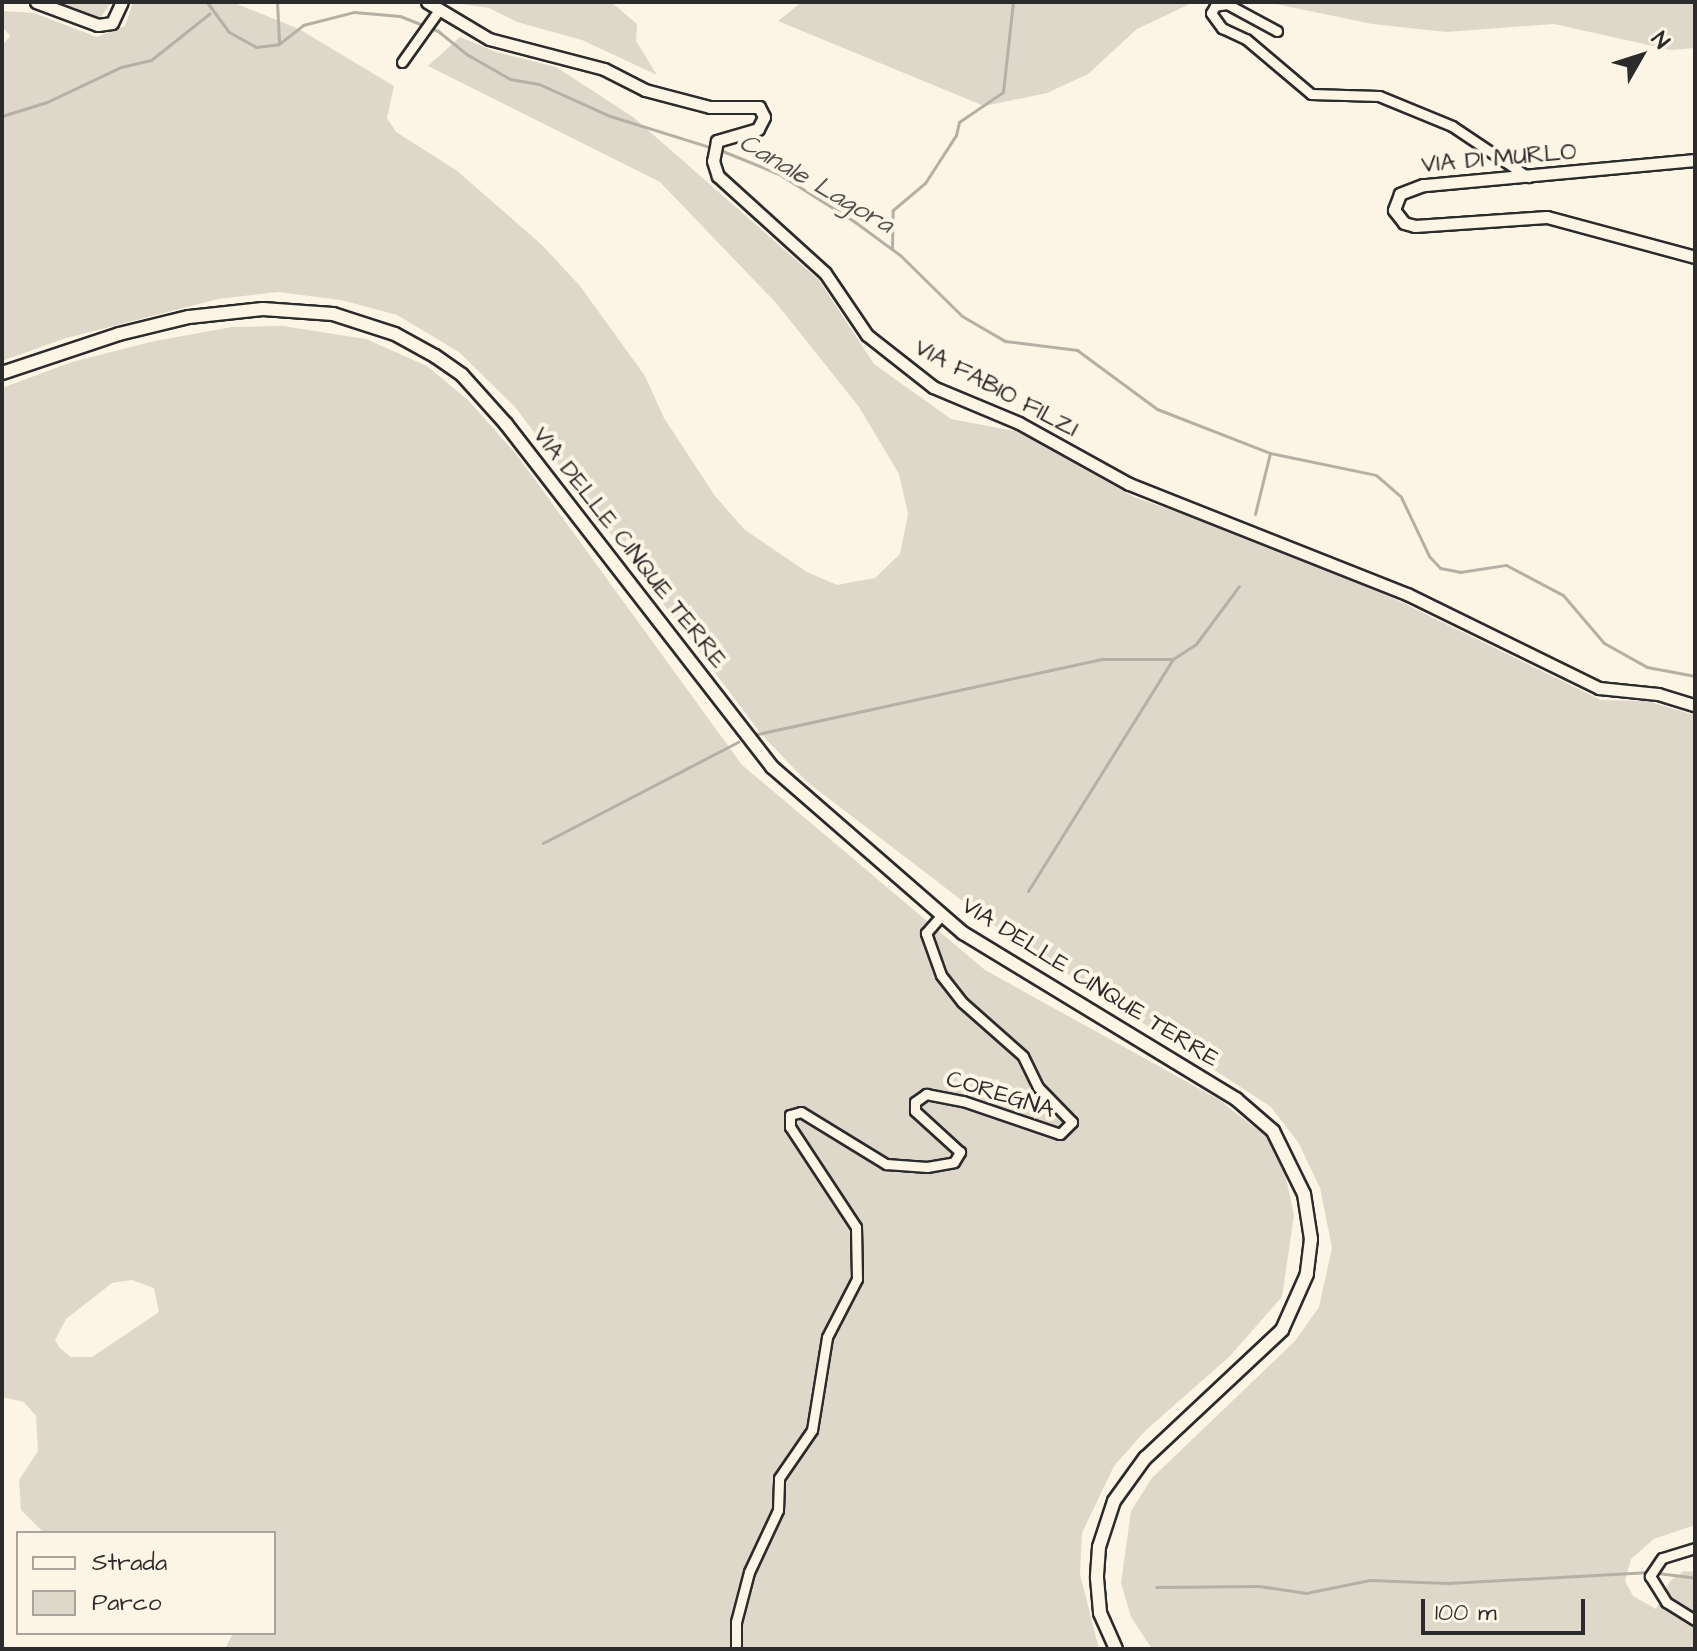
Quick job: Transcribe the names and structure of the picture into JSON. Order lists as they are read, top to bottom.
{
  "streets": {
    "main road": ["VIA DELLE CINQUE TERRE"],
    "street": ["VIA DI MURLO", "VIA FABIO FILZI", "COREGNA"]
  },
  "crossings": [
    ["VIA DELLE CINQUE TERRE", "COREGNA"]
  ],
  "water": ["Canale Lagora"],
  "legend": ["Strada", "Parco"],
  "scale_bar": "100 m",
  "north": "top right"
}
